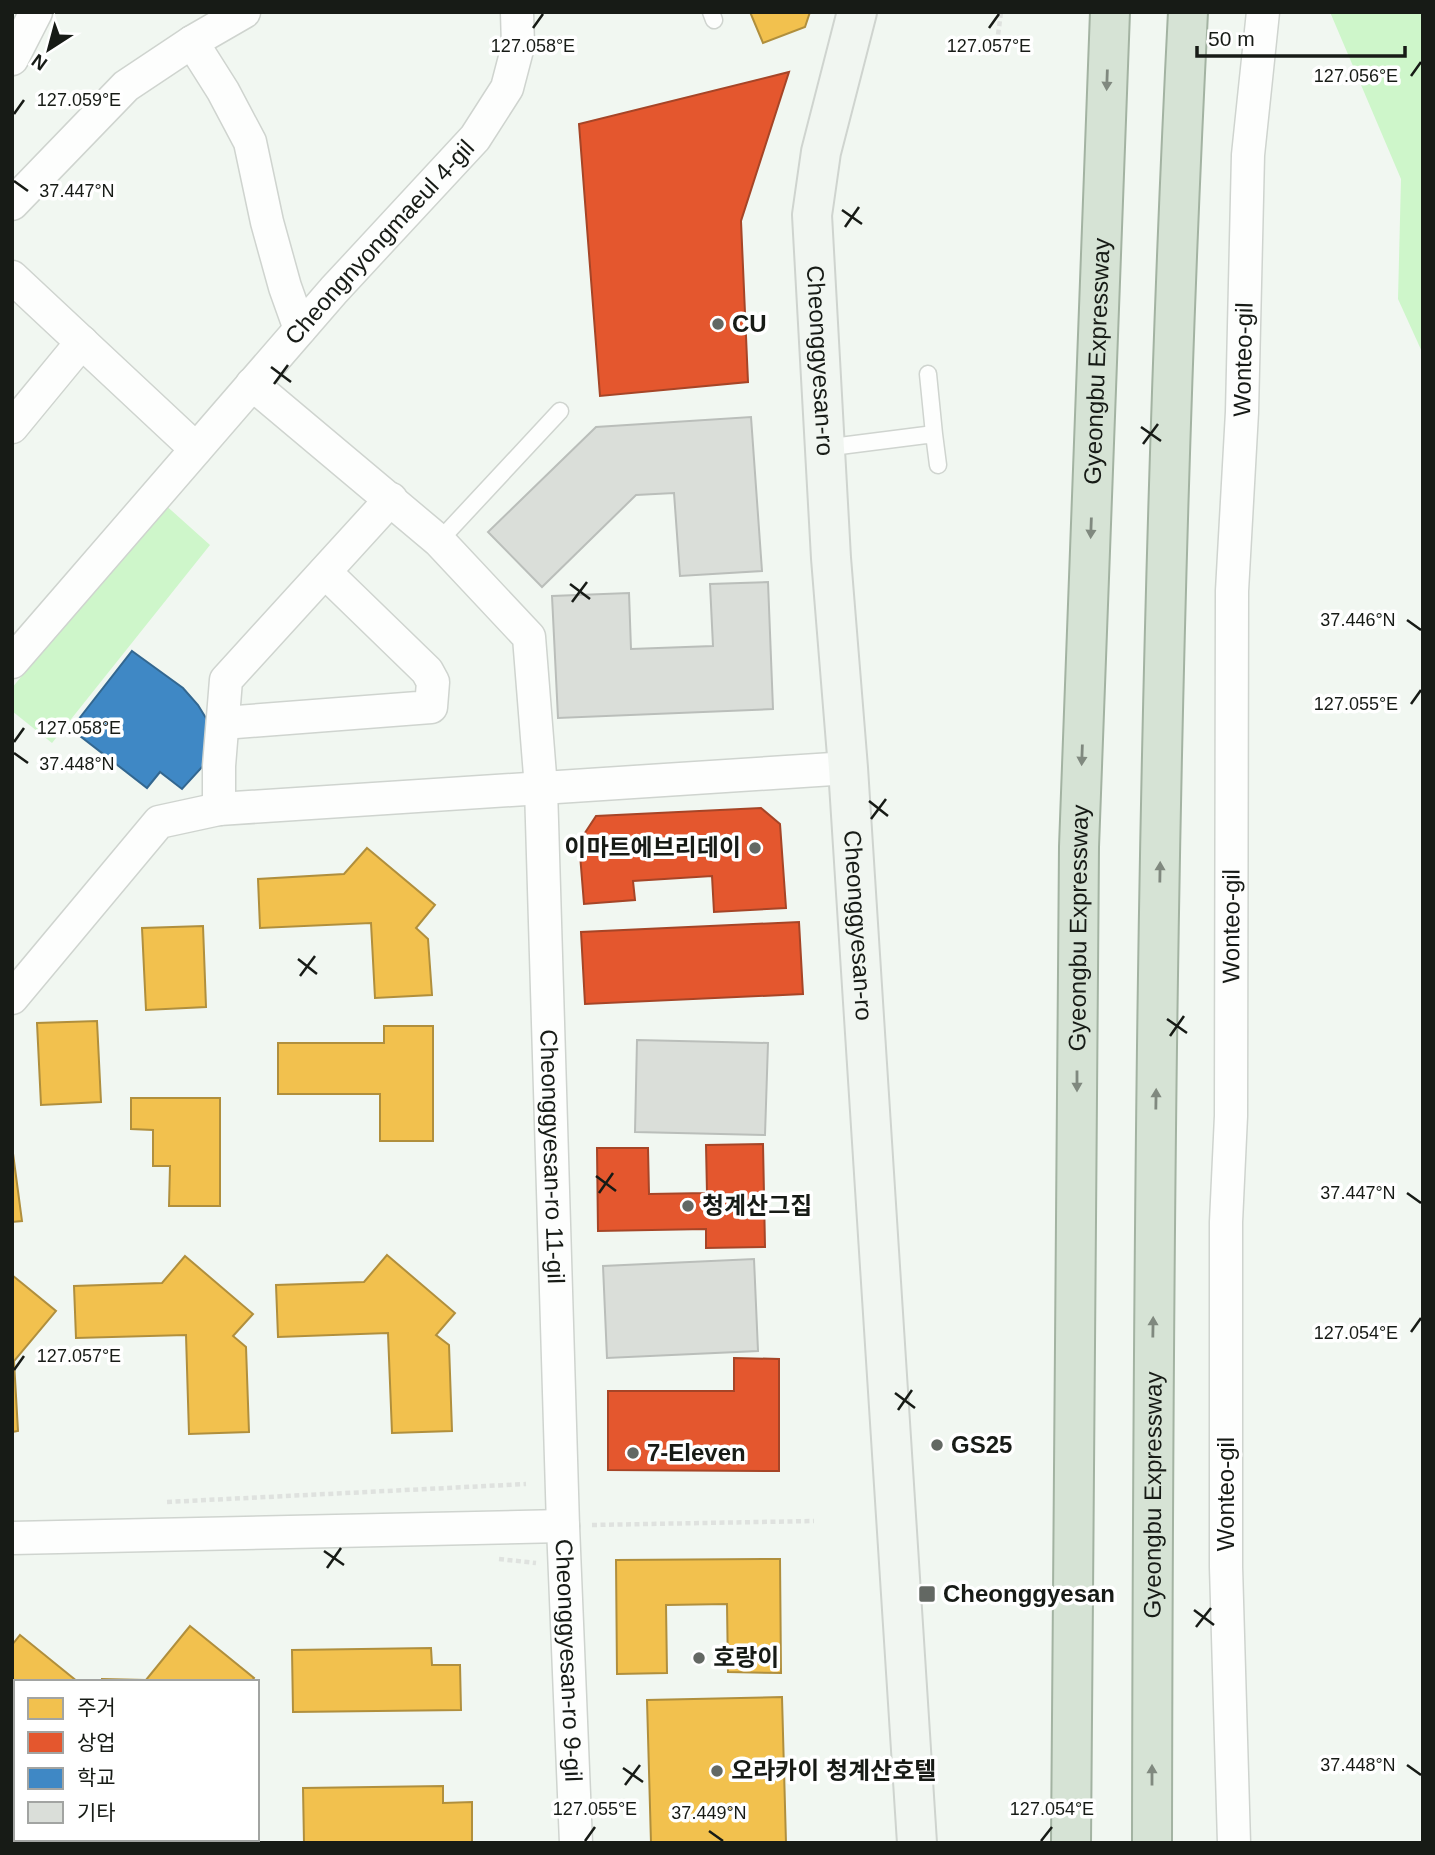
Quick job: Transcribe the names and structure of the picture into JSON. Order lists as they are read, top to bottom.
{
  "streets": {
    "highway": ["Gyeongbu Expressway"],
    "street": [
      "Cheongnyongmaeul 4-gil",
      "Cheonggyesan-ro",
      "Wonteo-gil",
      "Cheonggyesan-ro 11-gil",
      "Cheonggyesan-ro 9-gil"
    ]
  },
  "crossings": [
    ["Cheongnyongmaeul 4-gil", "Cheonggyesan-ro 11-gil"],
    ["Cheonggyesan-ro 11-gil", "Cheonggyesan-ro 9-gil"]
  ],
  "places": {
    "other": [
      "CU",
      "이마트에브리데이",
      "청계산그집",
      "GS25",
      "7-Eleven",
      "호랑이",
      "오라카이 청계산호텔"
    ],
    "transit": ["Cheonggyesan"]
  },
  "legend": [
    "주거",
    "상업",
    "학교",
    "기타"
  ],
  "scale_bar": "50 m",
  "north": "bottom left",
  "coordinates": [
    "127.058°E",
    "127.057°E",
    "127.056°E",
    "127.059°E",
    "37.447°N",
    "37.446°N",
    "127.055°E",
    "37.448°N",
    "127.054°E",
    "37.449°N"
  ]
}
